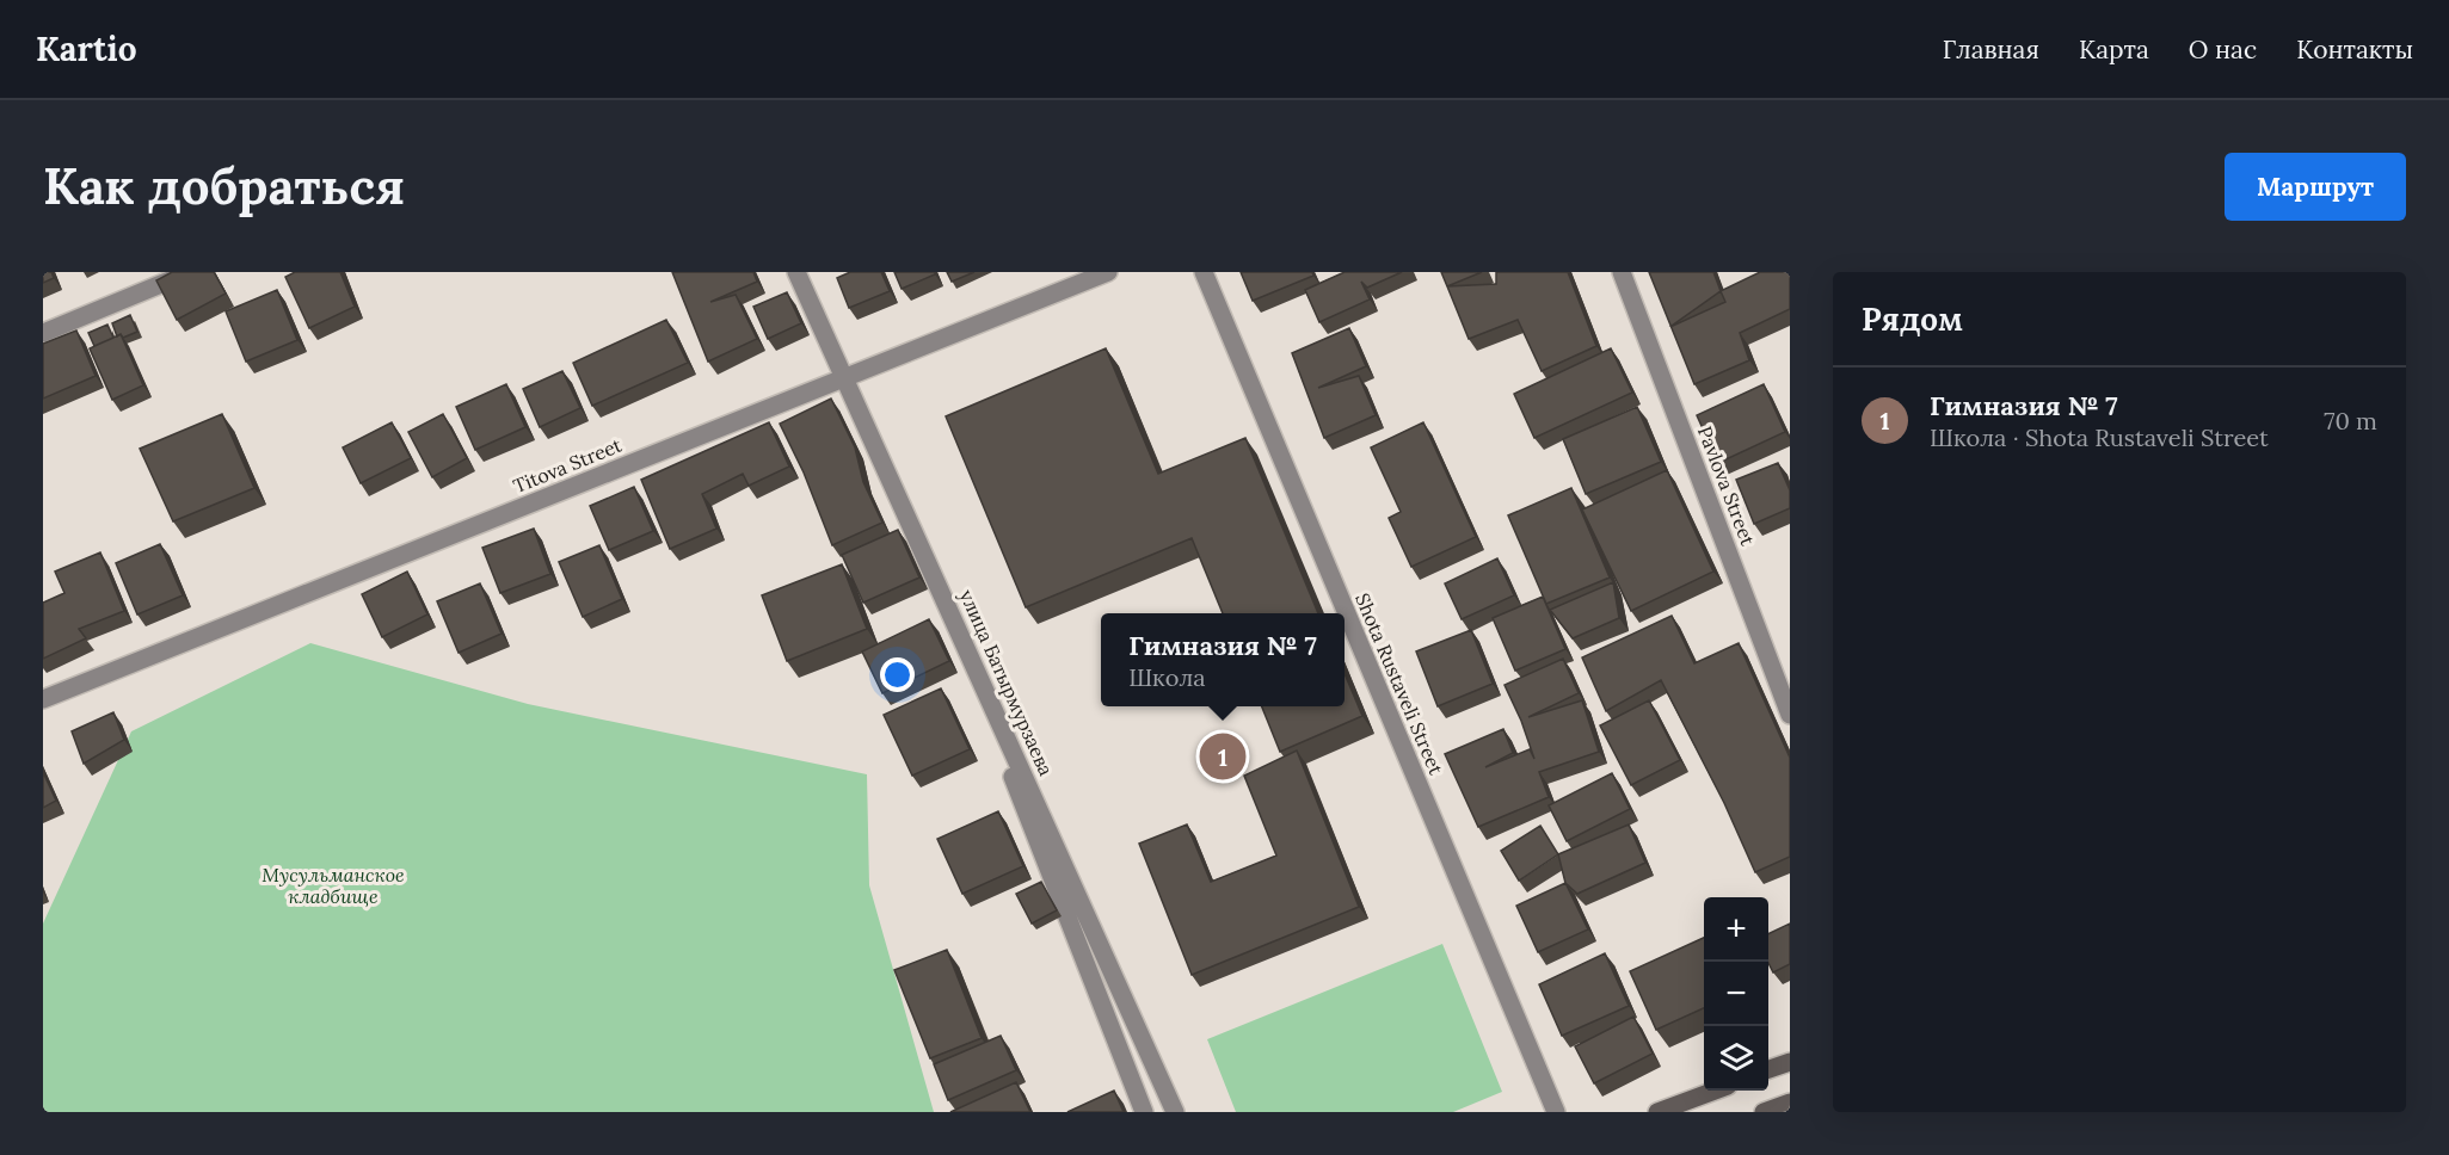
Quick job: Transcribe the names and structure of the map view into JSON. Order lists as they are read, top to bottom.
{
  "streets": {
    "street": [
      "Titova Street",
      "Pavlova Street",
      "улица Батырмурзаева",
      "Shota Rustaveli Street"
    ]
  },
  "crossings": [
    ["Titova Street", "улица Батырмурзаева"]
  ],
  "parks": ["Мусульманское кладбище"],
  "page": {
    "header": "Kartio",
    "nav": [
      "Главная",
      "Карта",
      "О нас",
      "Контакты"
    ],
    "buttons": "Маршрут",
    "title": "Как добраться",
    "heading": "Рядом",
    "list": [
      {
        "mark": "1",
        "name": "Гимназия № 7",
        "note": "Школа · Shota Rustaveli Street",
        "value": "70 m"
      }
    ],
    "popup": ["Гимназия № 7", "Школа"],
    "pins": "1",
    "map_buttons": ["+", "−"]
  }
}
